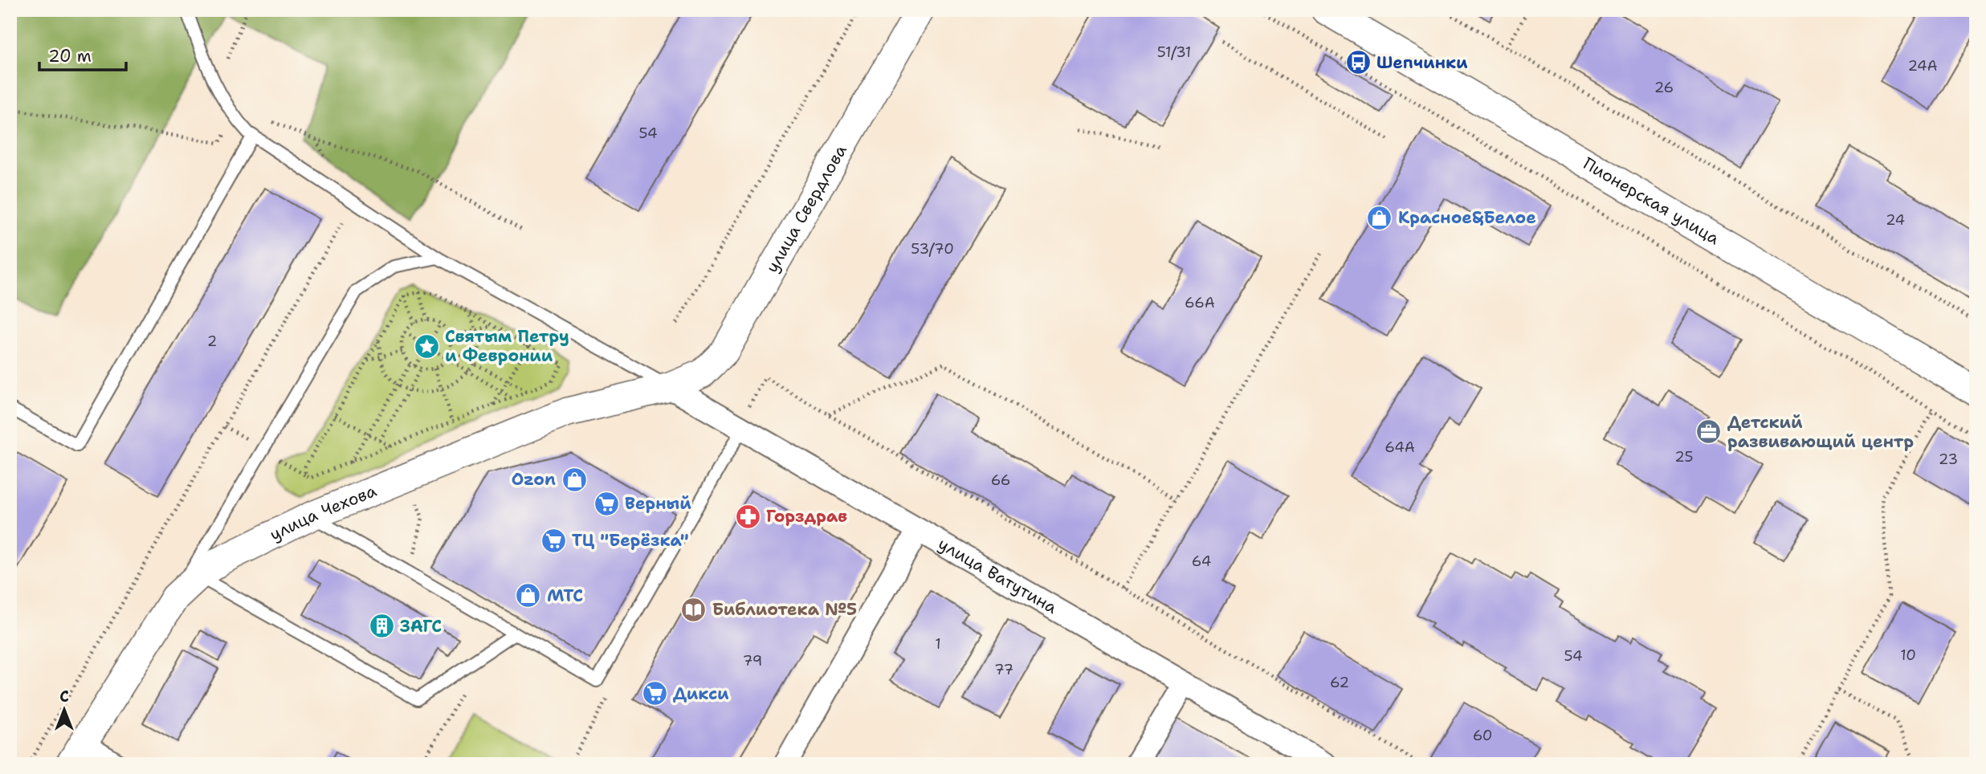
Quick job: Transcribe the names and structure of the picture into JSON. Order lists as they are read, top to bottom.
{
  "streets": {
    "street": [
      "Пионерская улица",
      "улица Свердлова",
      "улица Чехова",
      "улица Ватутина"
    ]
  },
  "crossings": [
    ["улица Свердлова", "улица Чехова"],
    ["улица Свердлова", "улица Ватутина"],
    ["улица Чехова", "улица Ватутина"]
  ],
  "places": {
    "bus stop": ["Шепчинки"],
    "shop": ["Красное&Белое", "Ozon", "МТС"],
    "place": ["Святым Петру и Февронии"],
    "office": ["Детский развивающий центр"],
    "supermarket": ["Верный", "ТЦ \"Берёзка\"", "Дикси"],
    "pharmacy": ["Горздрав"],
    "library": ["Библиотека №5"],
    "building": ["ЗАГС"]
  },
  "house_numbers": [
    "51/31",
    "24А",
    "26",
    "54",
    "24",
    "53/70",
    "66А",
    "2",
    "64А",
    "25",
    "23",
    "66",
    "64",
    "1",
    "10",
    "54",
    "79",
    "77",
    "62",
    "60"
  ],
  "scale_bar": "20 m",
  "north": "top"
}
